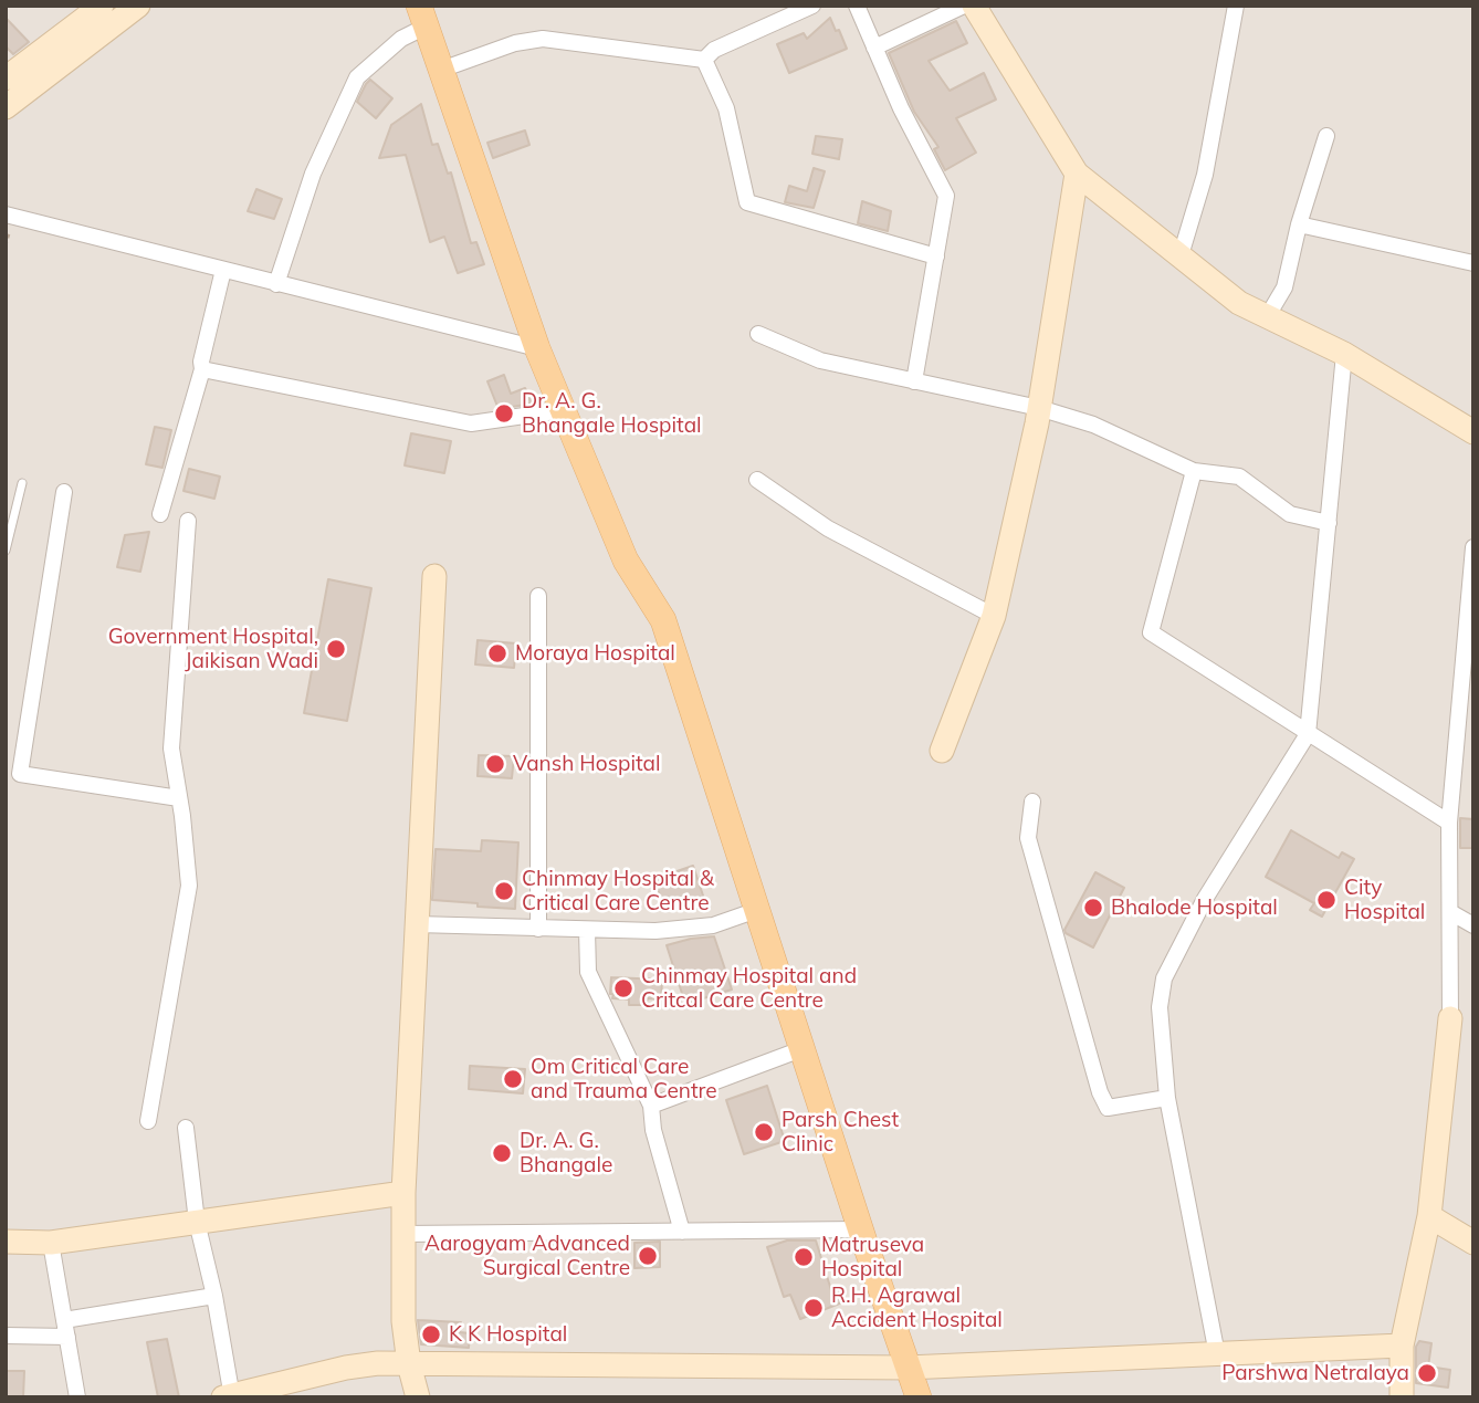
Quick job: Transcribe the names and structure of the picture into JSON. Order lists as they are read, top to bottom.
{
  "places": [
    "Dr. A. G. Bhangale Hospital",
    "Government Hospital, Jaikisan Wadi",
    "Moraya Hospital",
    "Vansh Hospital",
    "Chinmay Hospital & Critical Care Centre",
    "City Hospital",
    "Bhalode Hospital",
    "Chinmay Hospital and Critcal Care Centre",
    "Om Critical Care and Trauma Centre",
    "Parsh Chest Clinic",
    "Dr. A. G. Bhangale",
    "Aarogyam Advanced Surgical Centre",
    "Matruseva Hospital",
    "R.H. Agrawal Accident Hospital",
    "K K Hospital",
    "Parshwa Netralaya"
  ]
}
